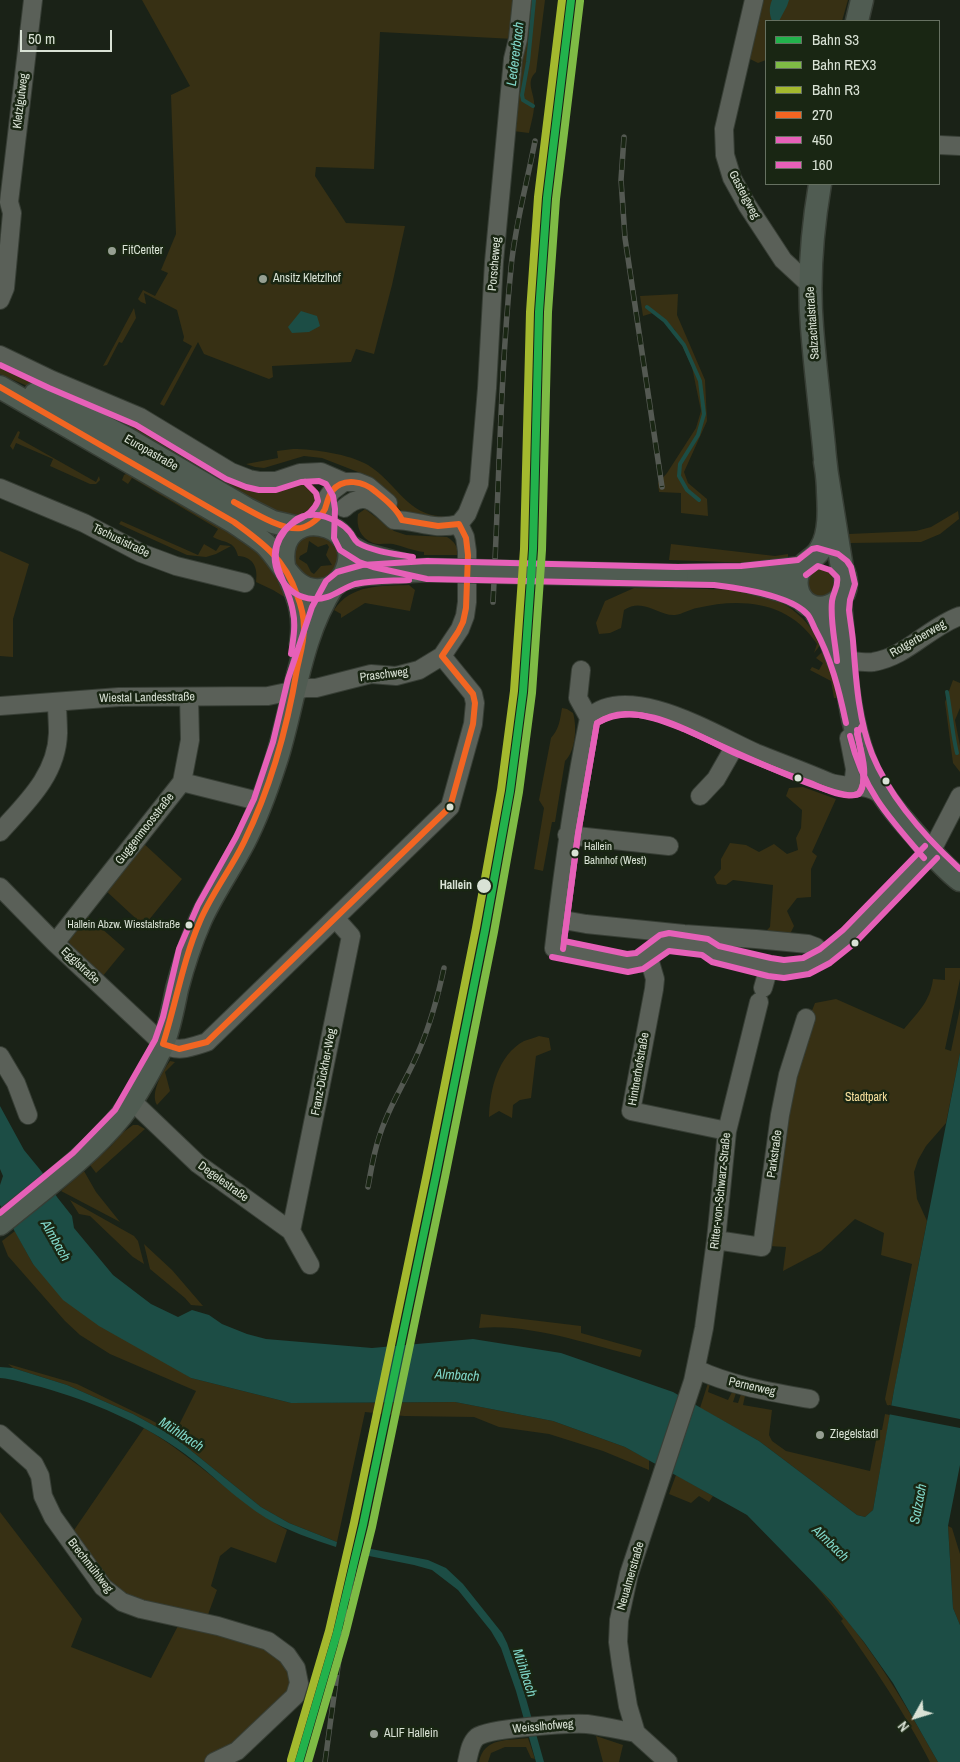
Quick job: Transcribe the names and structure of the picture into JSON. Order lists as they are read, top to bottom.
{
  "streets": {
    "main road": ["Salzachtalstraße", "Europastraße"],
    "street": [
      "Kletzlgutweg",
      "Gasteigweg",
      "Porscheweg",
      "Tschusistraße",
      "Rotgerberweg",
      "Praschweg",
      "Wiestal Landesstraße",
      "Guggenmoosstraße",
      "Egglstraße",
      "Hintnerhofstraße",
      "Franz-Dückher-Weg",
      "Parkstraße",
      "Degelestraße",
      "Ritter-von-Schwarz-Straße",
      "Pernerweg",
      "Brechmühlweg",
      "Neualmerstraße",
      "Weisslhofweg"
    ]
  },
  "crossings": [
    ["Gasteigweg", "Salzachtalstraße"],
    ["Porscheweg", "Praschweg"],
    ["Salzachtalstraße", "Europastraße"],
    ["Salzachtalstraße", "Rotgerberweg"],
    ["Praschweg", "Wiestal Landesstraße"],
    ["Wiestal Landesstraße", "Guggenmoosstraße"],
    ["Guggenmoosstraße", "Egglstraße"],
    ["Hintnerhofstraße", "Ritter-von-Schwarz-Straße"],
    ["Franz-Dückher-Weg", "Degelestraße"],
    ["Parkstraße", "Ritter-von-Schwarz-Straße"],
    ["Ritter-von-Schwarz-Straße", "Pernerweg"],
    ["Ritter-von-Schwarz-Straße", "Neualmerstraße"],
    ["Pernerweg", "Neualmerstraße"],
    ["Neualmerstraße", "Weisslhofweg"]
  ],
  "water": [
    "Ledererbach",
    "Almbach",
    "Mühlbach",
    "Salzach"
  ],
  "parks": ["Stadtpark"],
  "places": [
    "FitCenter",
    "Ansitz Kletzlhof",
    "Hallein Bahnhof (West)",
    "Hallein",
    "Hallein Abzw. Wiestalstraße",
    "Ziegelstadl",
    "ALIF Hallein"
  ],
  "lines": [
    "rail line S3",
    "rail line R3",
    "rail line REX3",
    "transit line 450",
    "transit line 270",
    "transit line 160"
  ],
  "legend": [
    "Bahn S3",
    "Bahn REX3",
    "Bahn R3",
    "270",
    "450",
    "160"
  ],
  "scale_bar": "50 m",
  "north": "bottom left"
}
